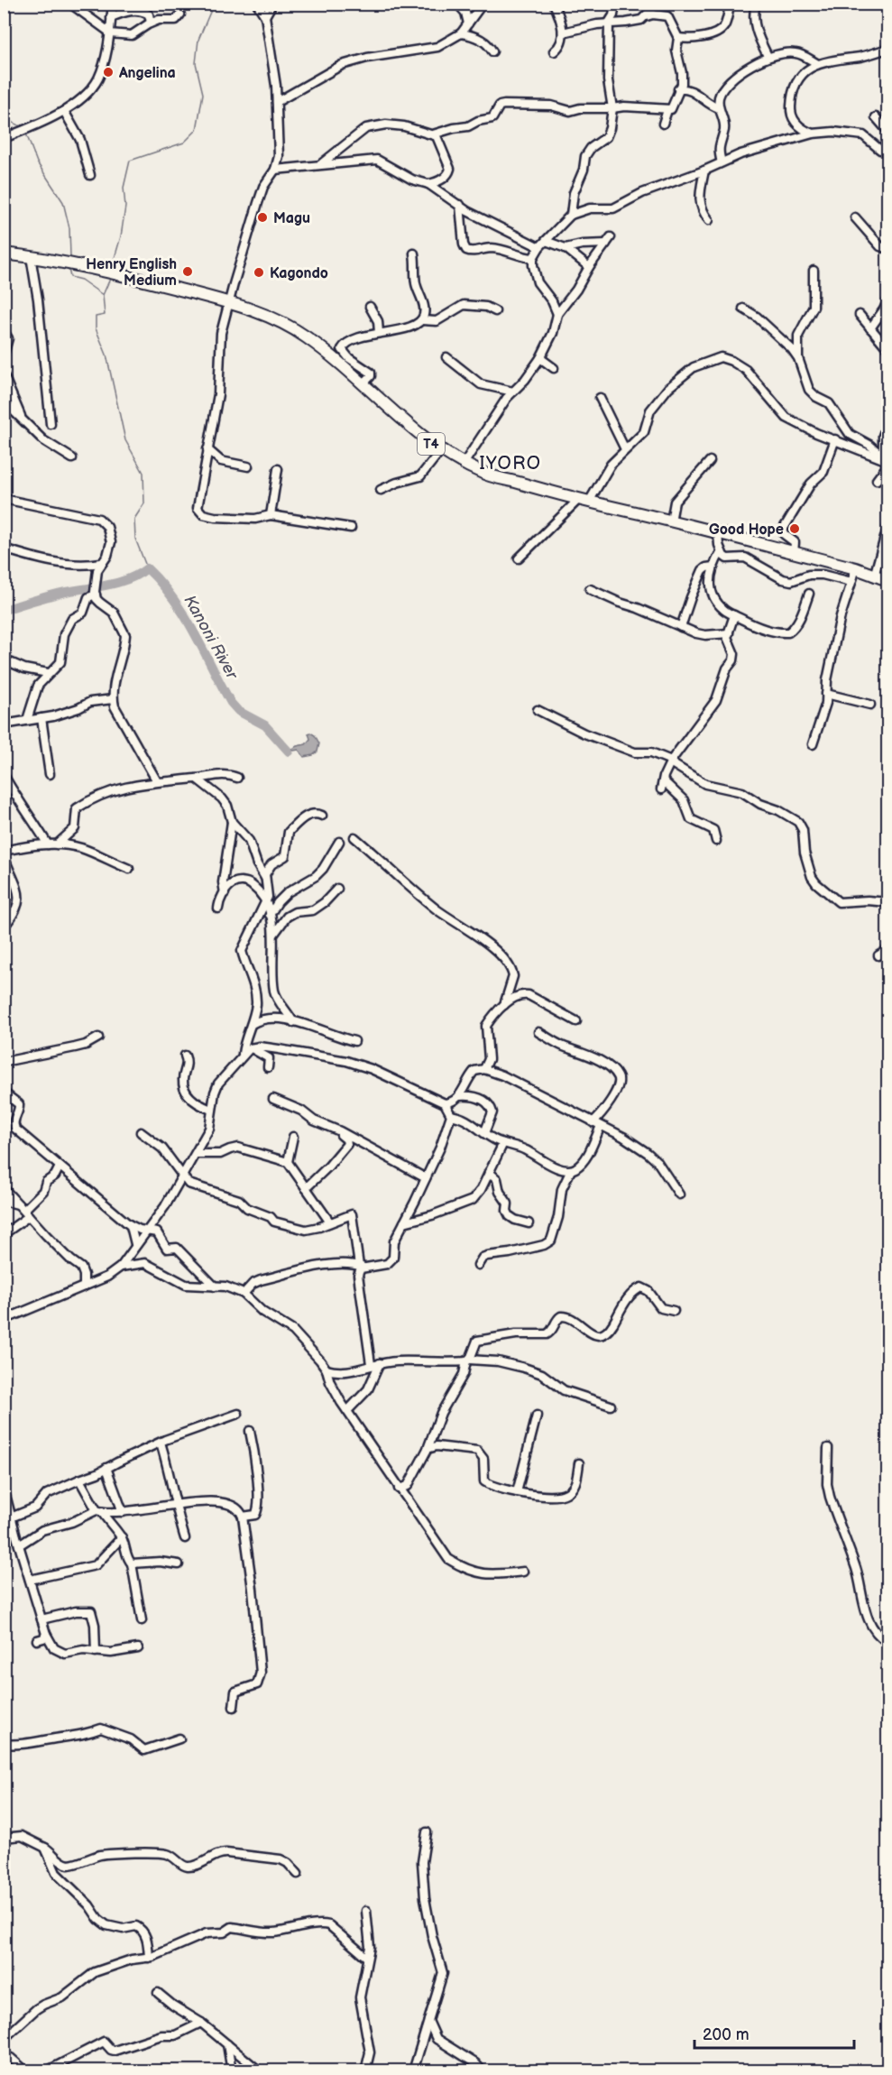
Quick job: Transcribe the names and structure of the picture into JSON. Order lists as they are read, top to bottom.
{
  "streets": {
    "highway": ["T4"]
  },
  "districts": ["IYORO"],
  "water": ["Kanoni River"],
  "places": [
    "Angelina",
    "Magu",
    "Henry English Medium",
    "Kagondo",
    "Good Hope"
  ],
  "scale_bar": "200 m"
}
